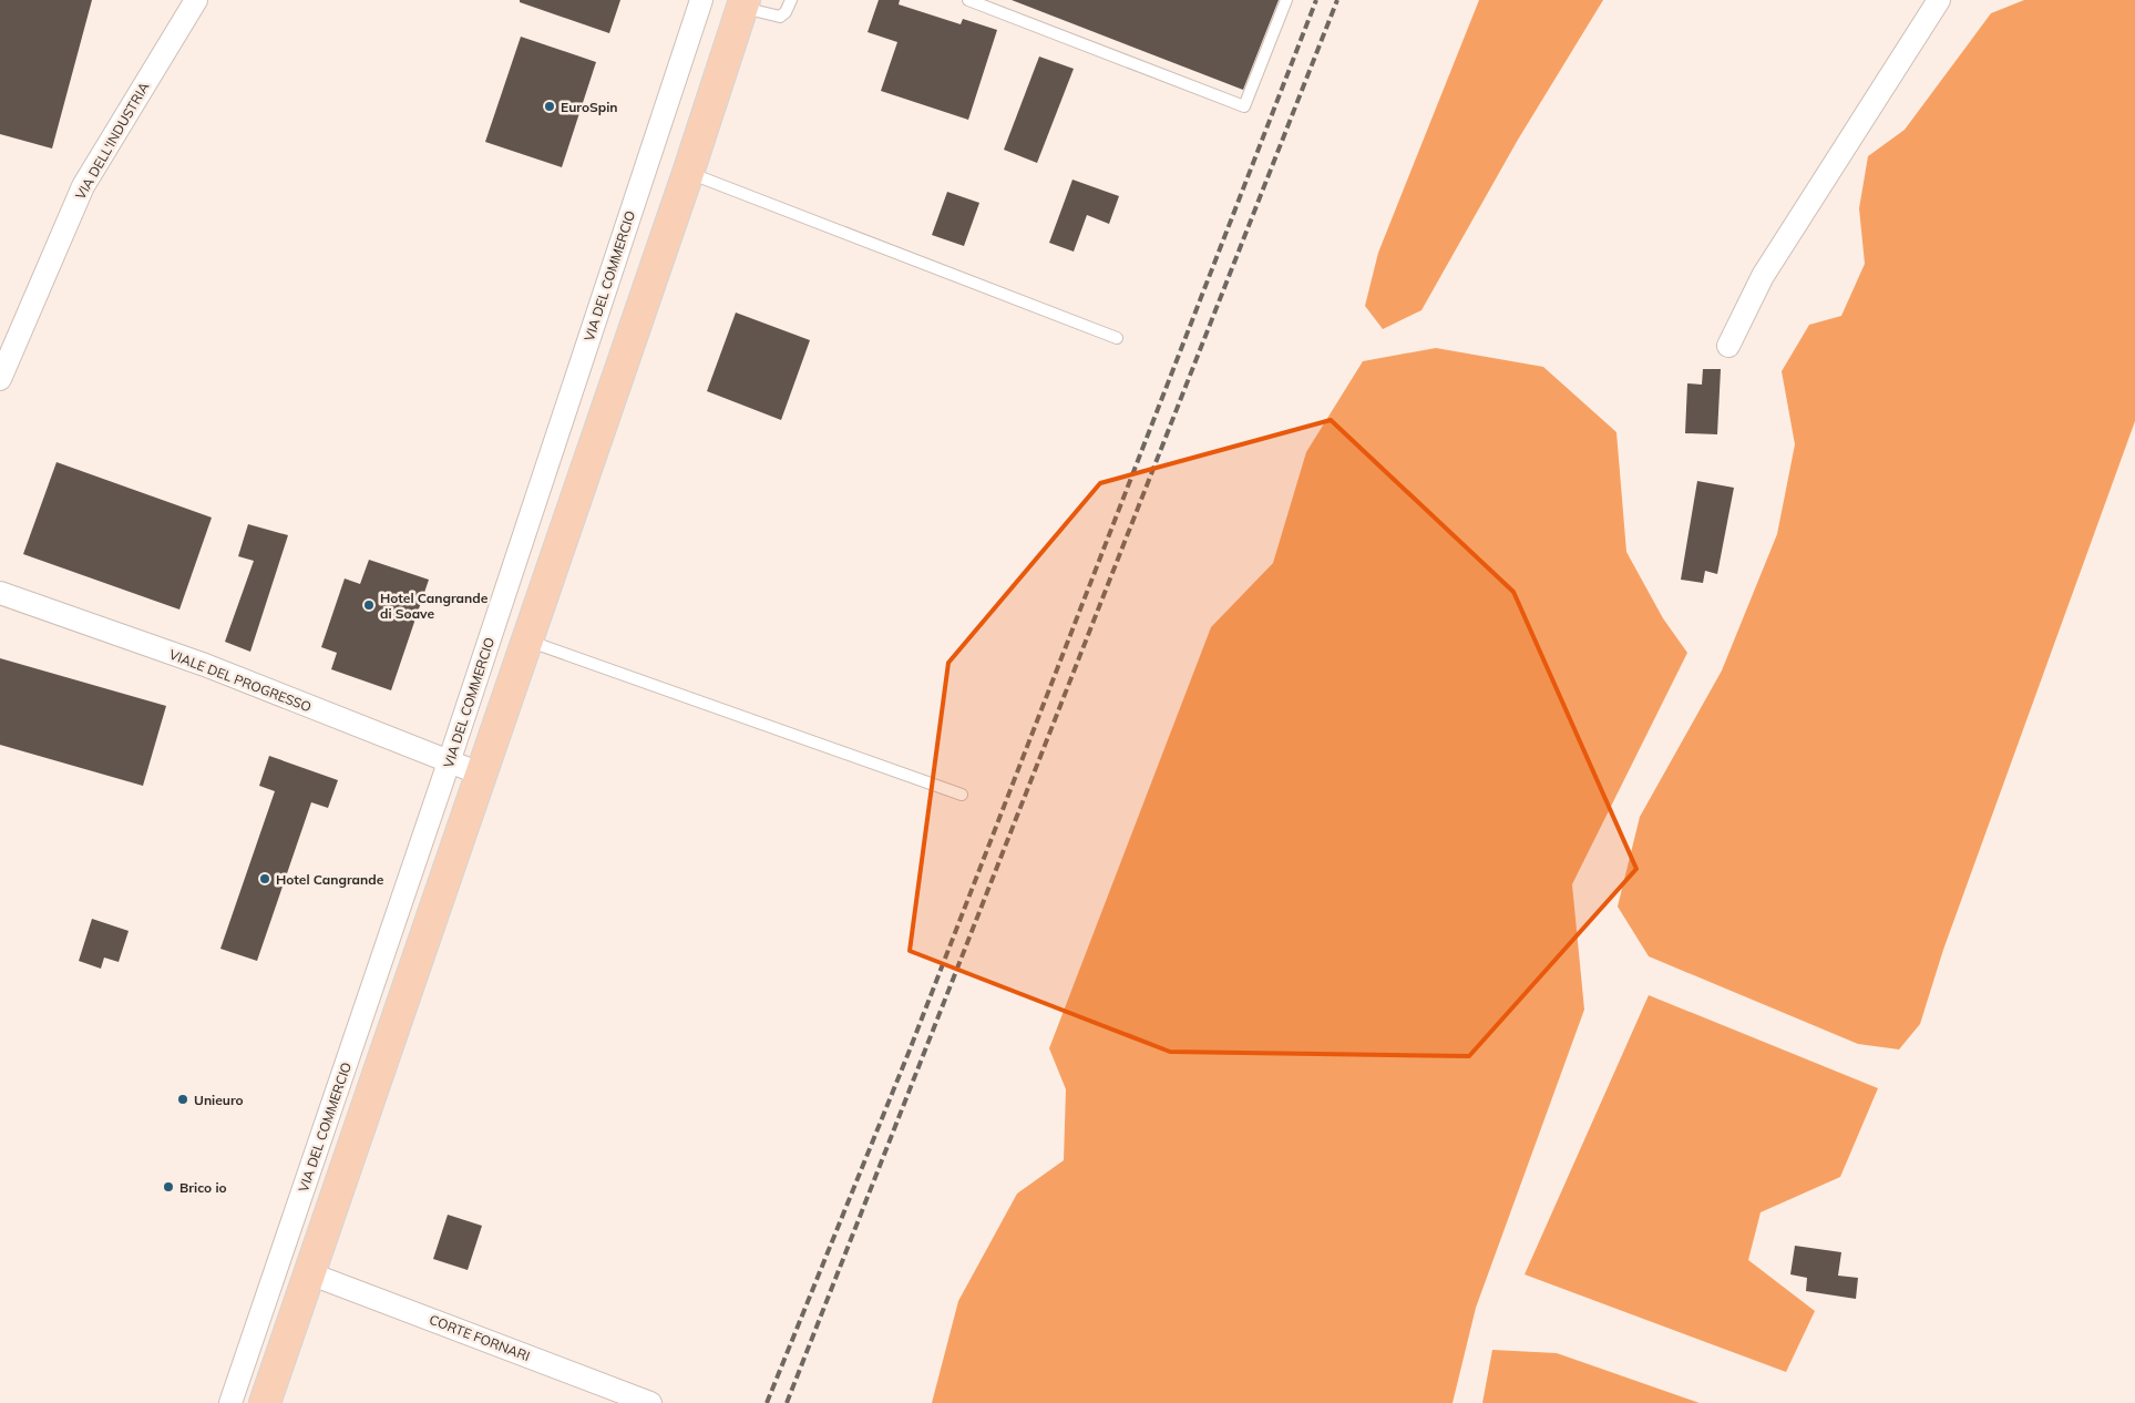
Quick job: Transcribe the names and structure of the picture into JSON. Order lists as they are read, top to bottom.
{
  "streets": {
    "street": [
      "VIA DELL'INDUSTRIA",
      "VIA DEL COMMERCIO",
      "VIALE DEL PROGRESSO",
      "CORTE FORNARI"
    ]
  },
  "crossings": [
    ["VIA DEL COMMERCIO", "VIALE DEL PROGRESSO"]
  ],
  "places": [
    "EuroSpin",
    "Hotel Cangrande di Soave",
    "Hotel Cangrande",
    "Unieuro",
    "Brico io"
  ]
}
